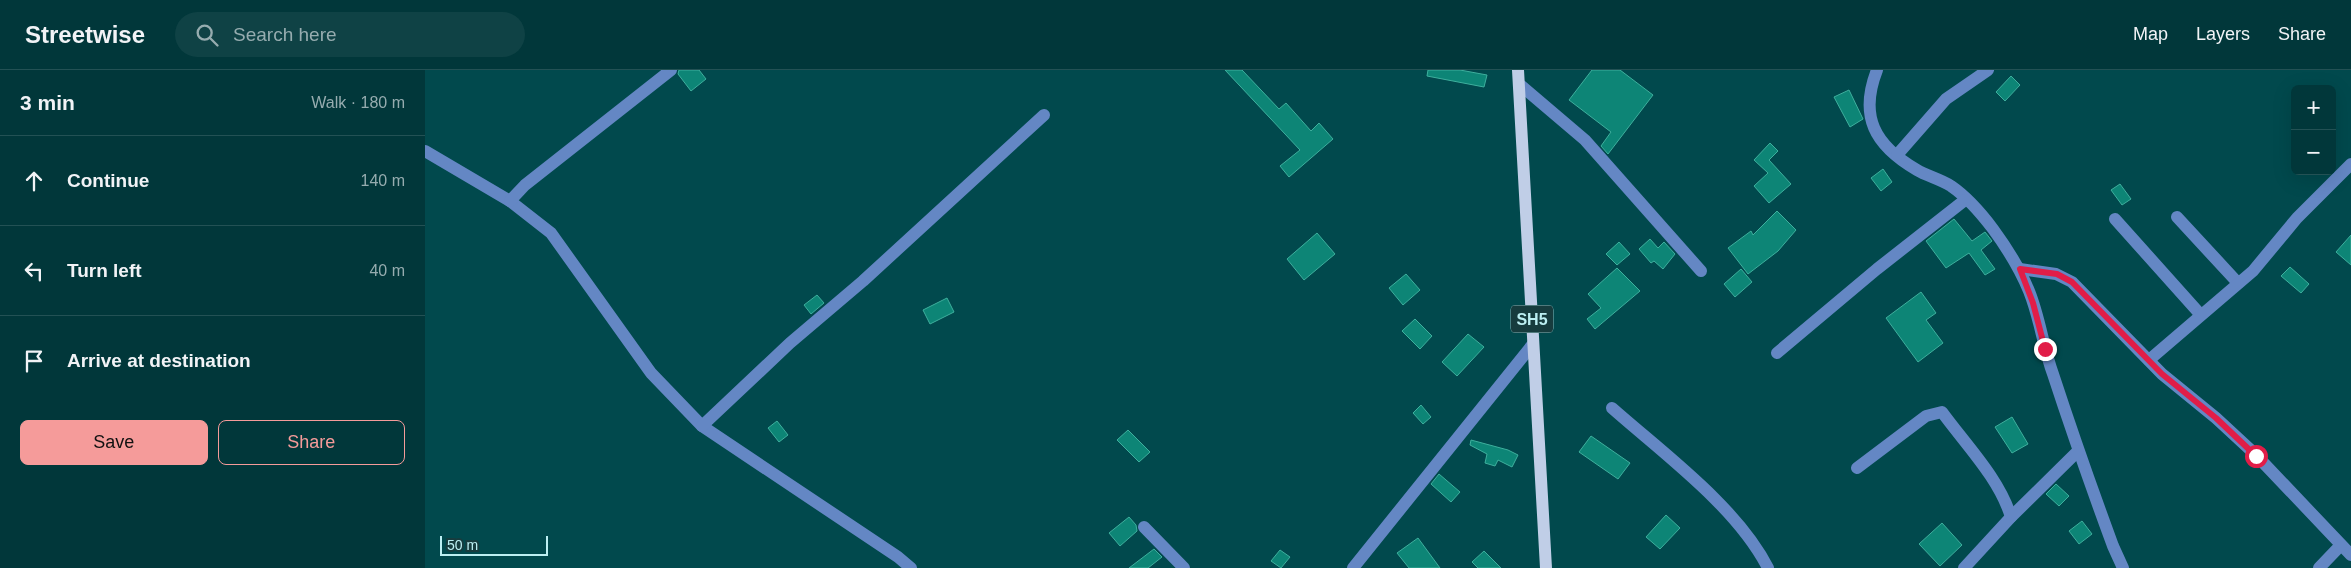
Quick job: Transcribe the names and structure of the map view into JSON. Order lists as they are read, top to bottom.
{
  "streets": {
    "main road": ["SH5"]
  },
  "scale_bar": "50 m",
  "page": {
    "header": "Streetwise",
    "search": "Search here",
    "nav": ["Map", "Layers", "Share"],
    "heading": ["3 min", "Walk · 180 m"],
    "map_buttons": ["+", "−"],
    "list": [
      ["Continue", "140 m"],
      ["Turn left", "40 m"],
      "Arrive at destination"
    ],
    "buttons": ["Save", "Share"],
    "scale": "50 m"
  }
}
